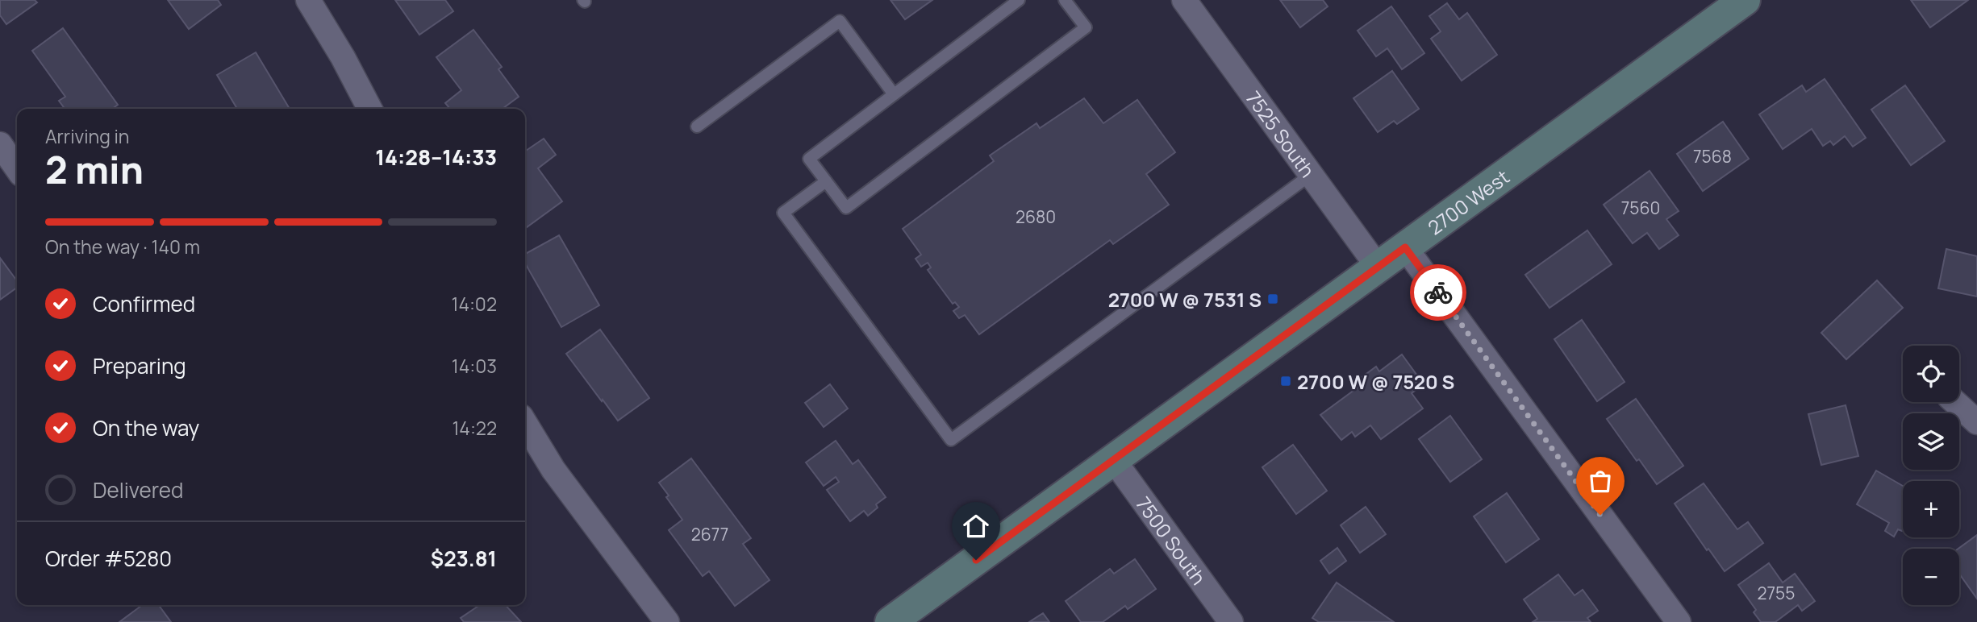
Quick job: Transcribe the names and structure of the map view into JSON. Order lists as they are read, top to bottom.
{
  "streets": {
    "main road": ["2700 West"],
    "street": ["7525 South", "7500 South"]
  },
  "crossings": [
    ["7525 South", "2700 West"],
    ["2700 West", "7500 South"]
  ],
  "places": {
    "transit": ["2700 W @ 7531 S", "2700 W @ 7520 S"]
  },
  "house_numbers": [
    "7568",
    "7560",
    "2680",
    "2677",
    "2755"
  ],
  "page": {
    "heading": ["2 min", "Arriving in", "14:28–14:33"],
    "panel": ["Order #5280", "$23.81"],
    "bar": "On the way · 140 m",
    "list": [
      ["Confirmed", "14:02"],
      ["Preparing", "14:03"],
      ["On the way", "14:22"],
      "Delivered"
    ],
    "map_buttons": ["+", "−"]
  }
}
